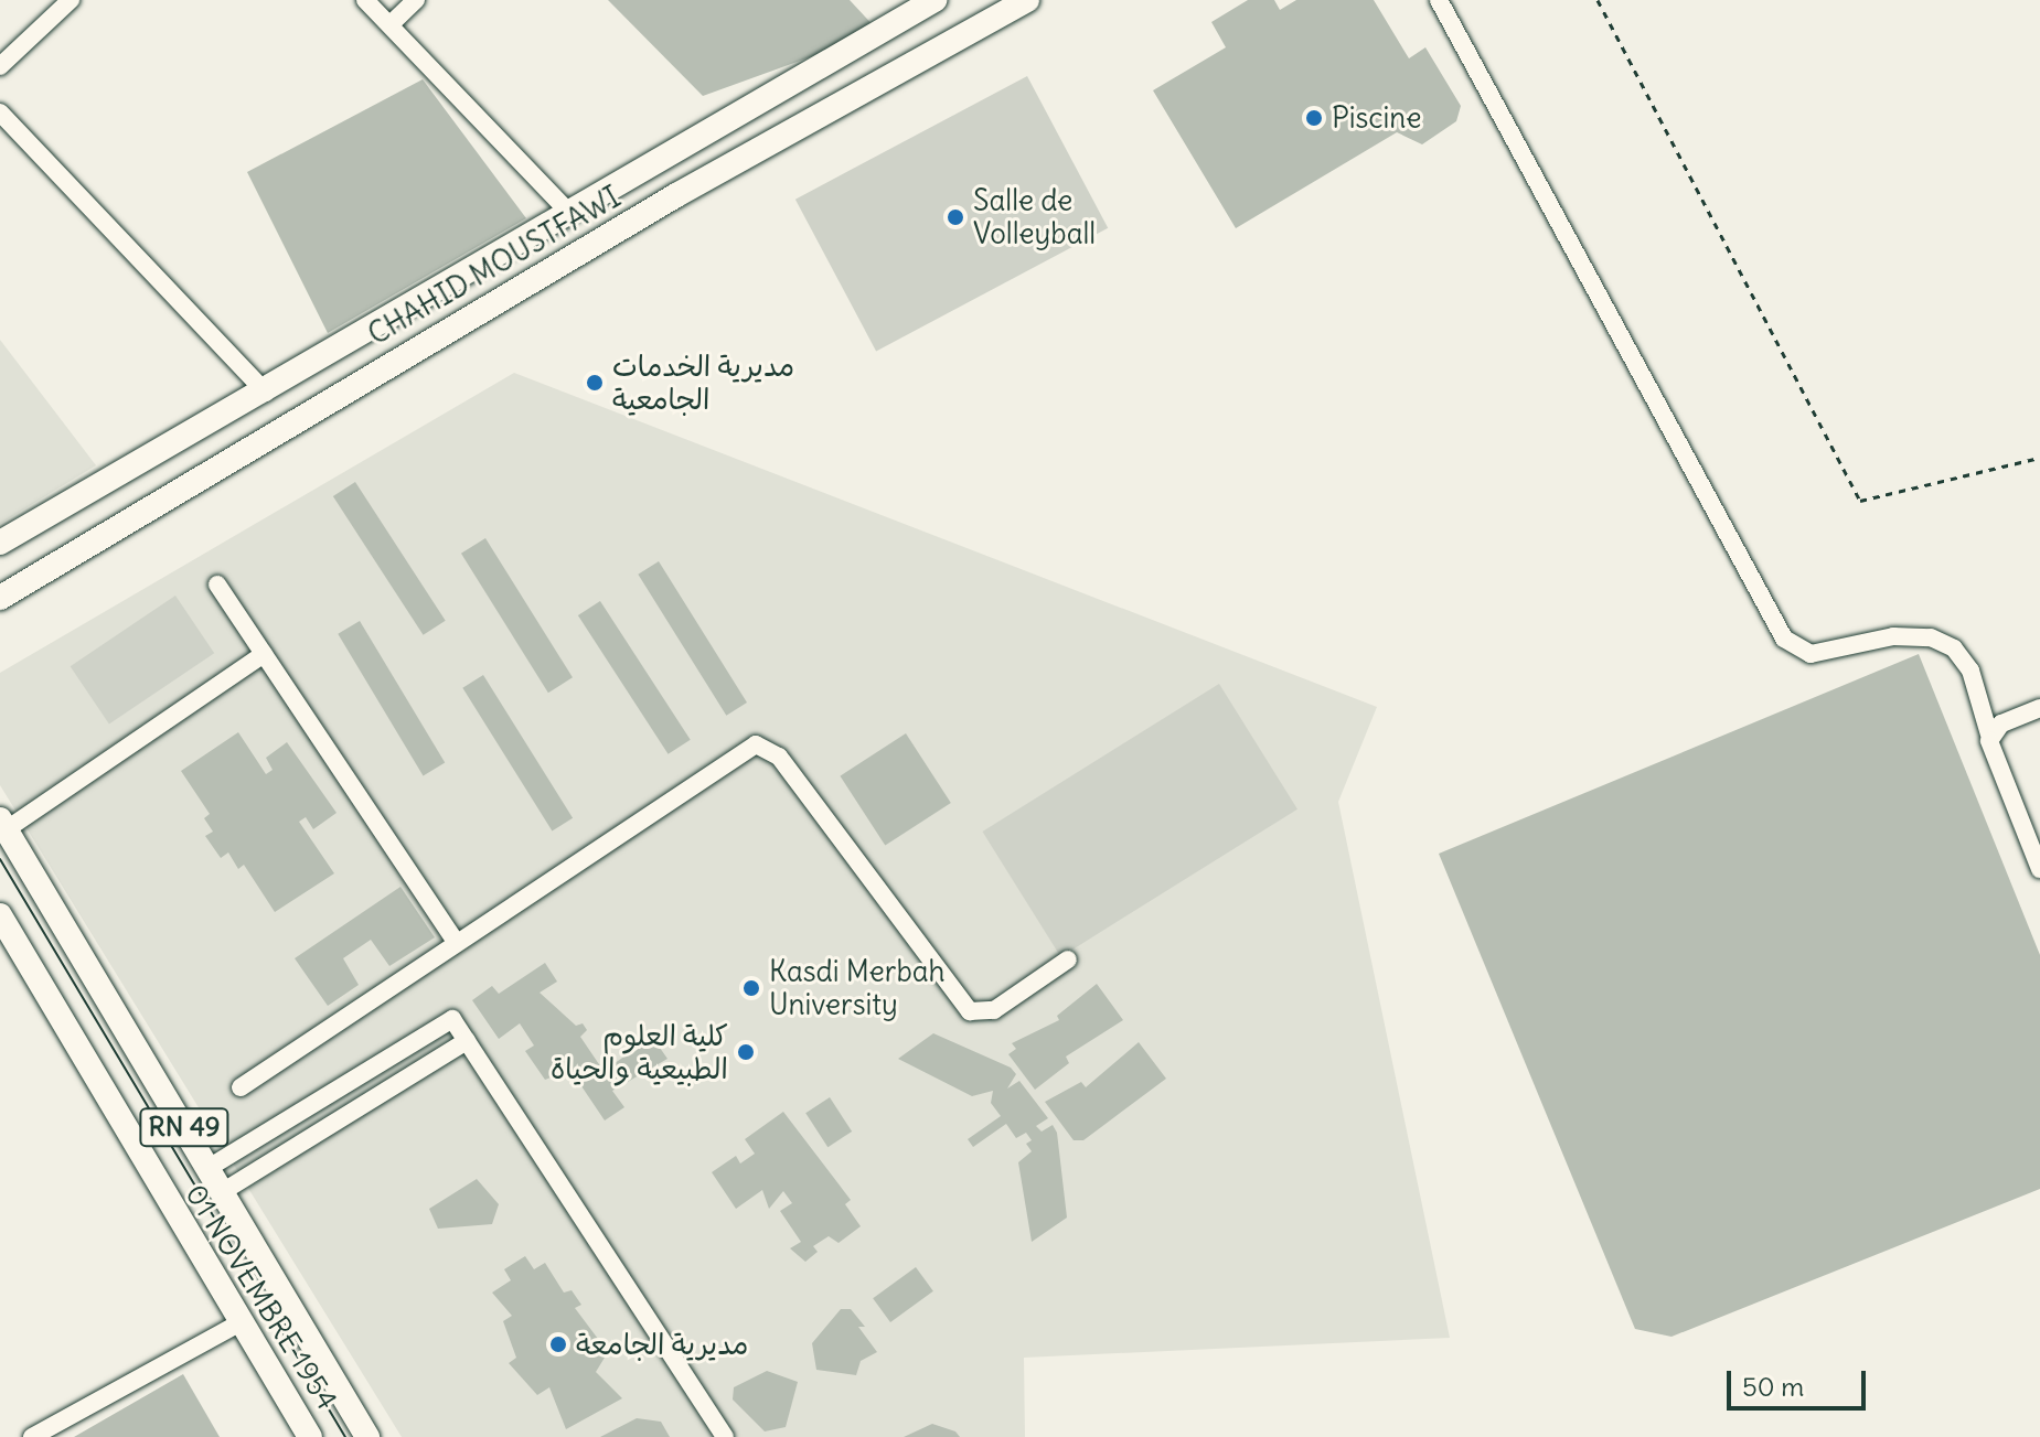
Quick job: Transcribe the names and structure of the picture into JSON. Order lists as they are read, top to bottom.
{
  "streets": {
    "main road": ["CHAHID MOUSTFAWI", "RN 49", "01 NOVEMBRE 1954"]
  },
  "places": [
    "Piscine",
    "Salle de Volleyball",
    "مديرية الخدمات الجامعية",
    "Kasdi Merbah University",
    "كلية العلوم الطبيعية والحياة",
    "مديرية الجامعة"
  ],
  "scale_bar": "50 m"
}
